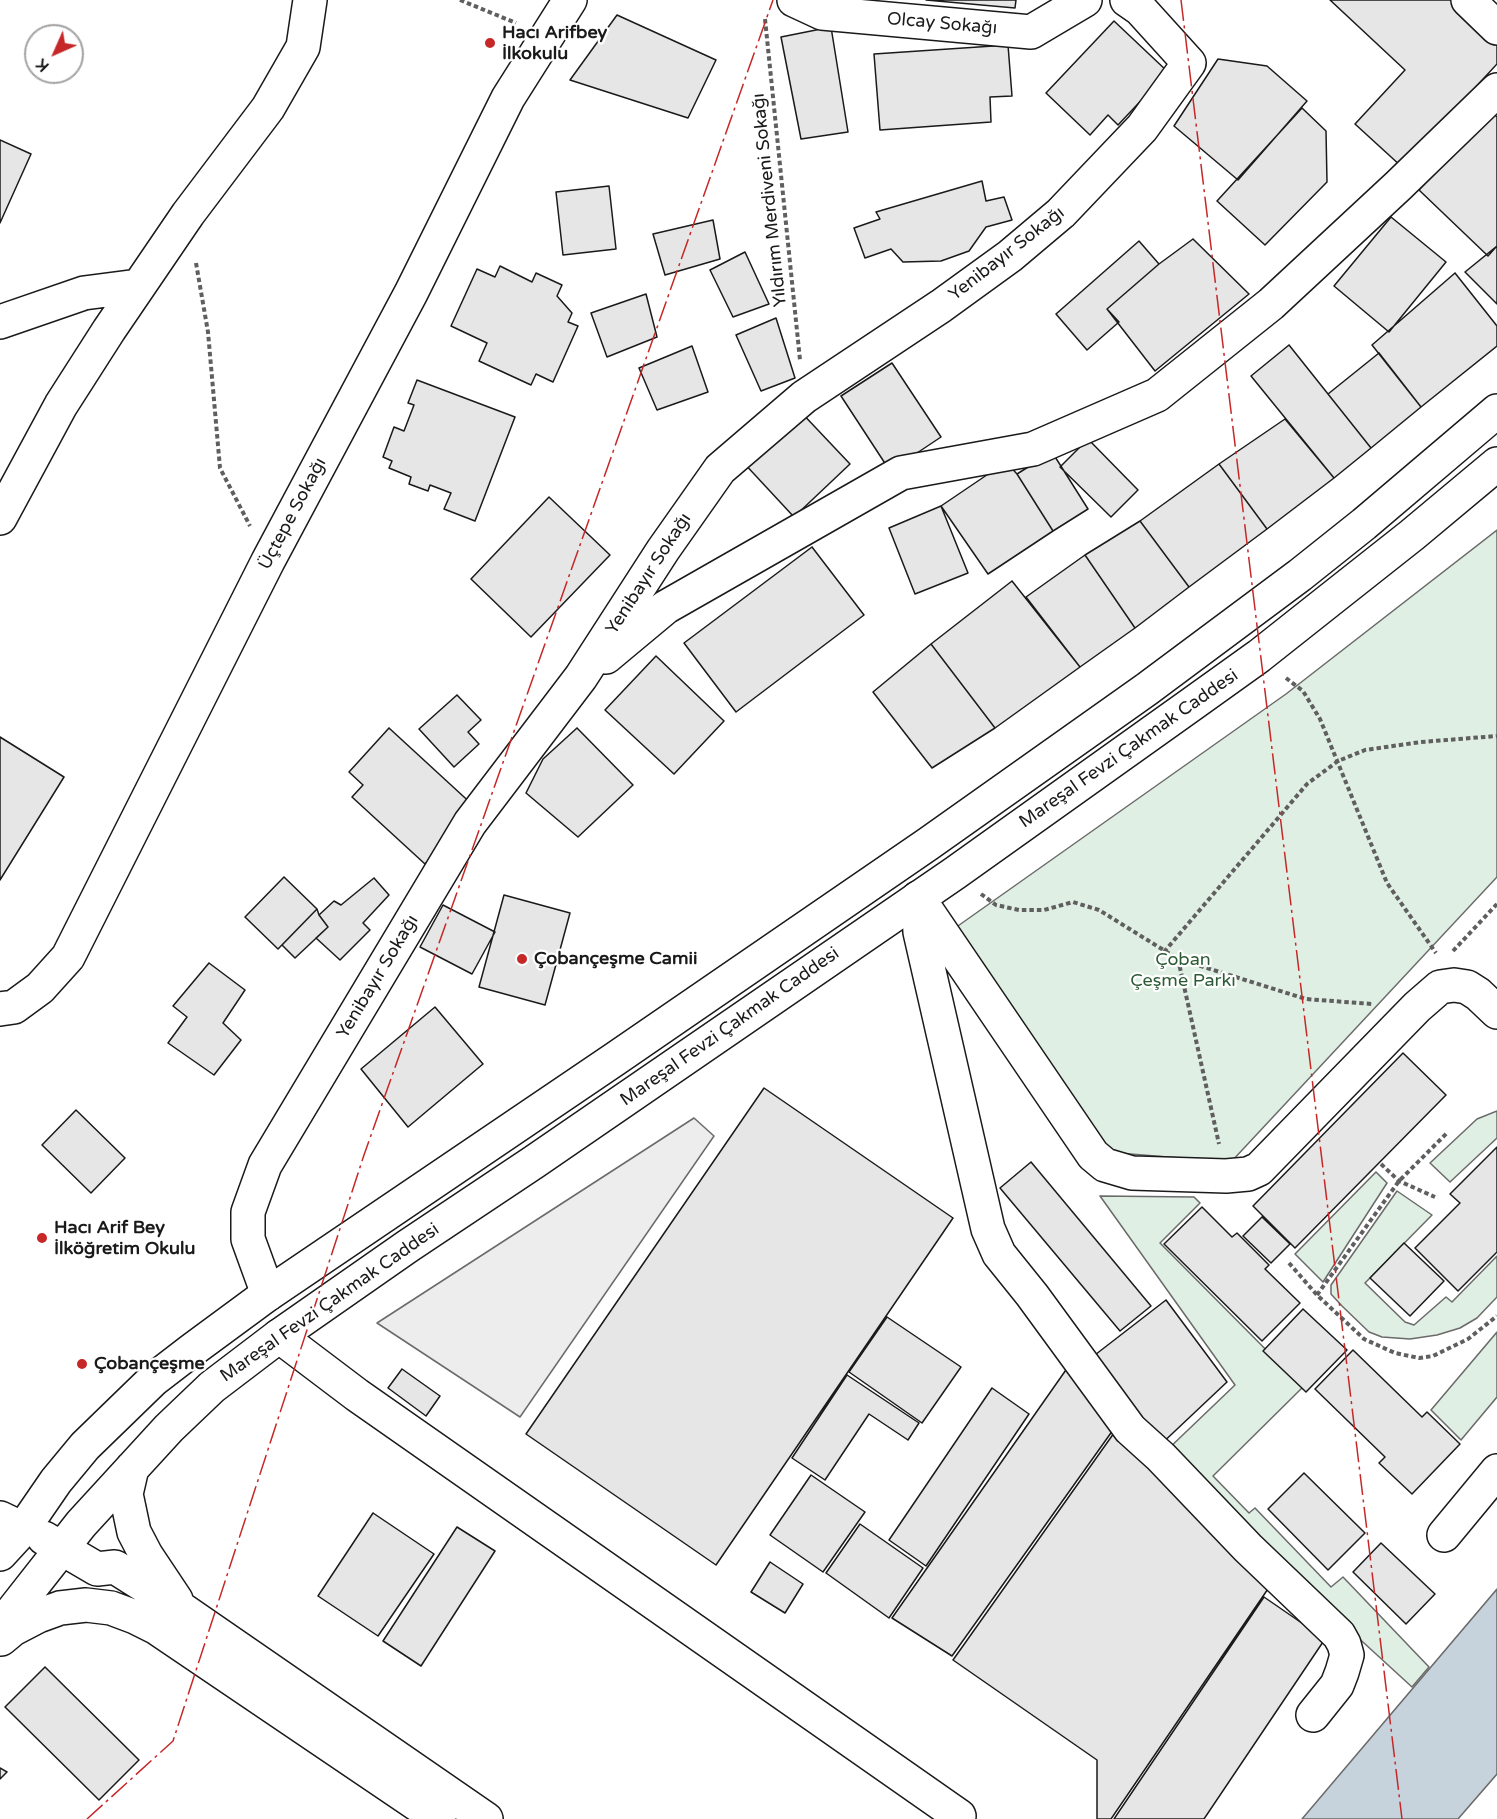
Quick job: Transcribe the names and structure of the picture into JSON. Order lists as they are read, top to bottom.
{
  "streets": {
    "street": [
      "Olcay Sokağı",
      "Yenibayır Sokağı",
      "Üçtepe Sokağı",
      "Mareşal Fevzi Çakmak Caddesi"
    ],
    "path": ["Yıldırım Merdiveni Sokağı"]
  },
  "crossings": [
    ["Yıldırım Merdiveni Sokağı", "Yenibayır Sokağı"],
    ["Yenibayır Sokağı", "Mareşal Fevzi Çakmak Caddesi"]
  ],
  "parks": ["Çoban Çeşme Parkı"],
  "places": [
    "Hacı Arifbey İlkokulu",
    "Çobançeşme Camii",
    "Hacı Arif Bey İlköğretim Okulu",
    "Çobançeşme"
  ],
  "north": "bottom left"
}
